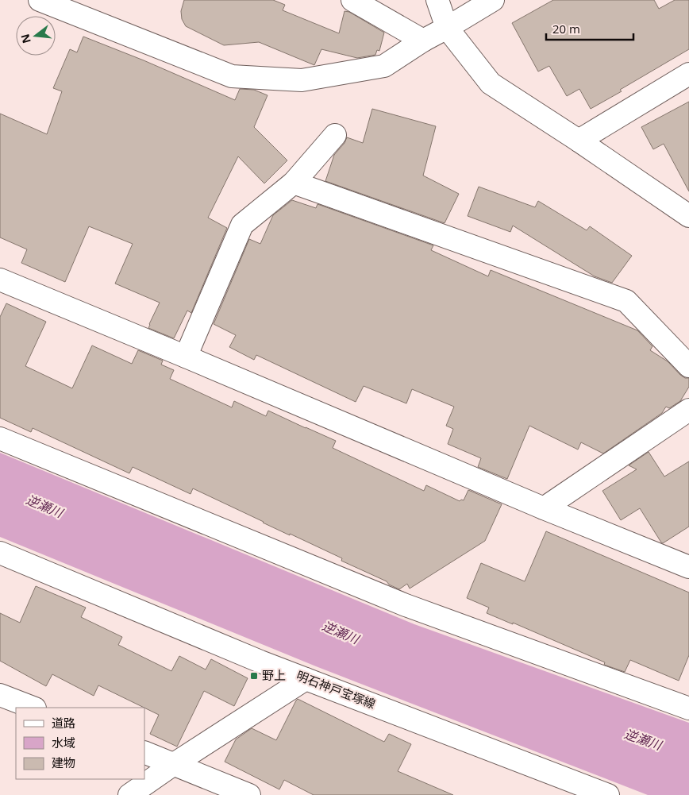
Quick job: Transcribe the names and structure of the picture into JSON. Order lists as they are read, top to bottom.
{
  "streets": {
    "street": ["明石神戸宝塚線"]
  },
  "water": ["逆瀬川"],
  "places": {
    "transit": ["野上"]
  },
  "legend": ["道路", "水域", "建物"],
  "scale_bar": "20 m",
  "north": "left"
}
